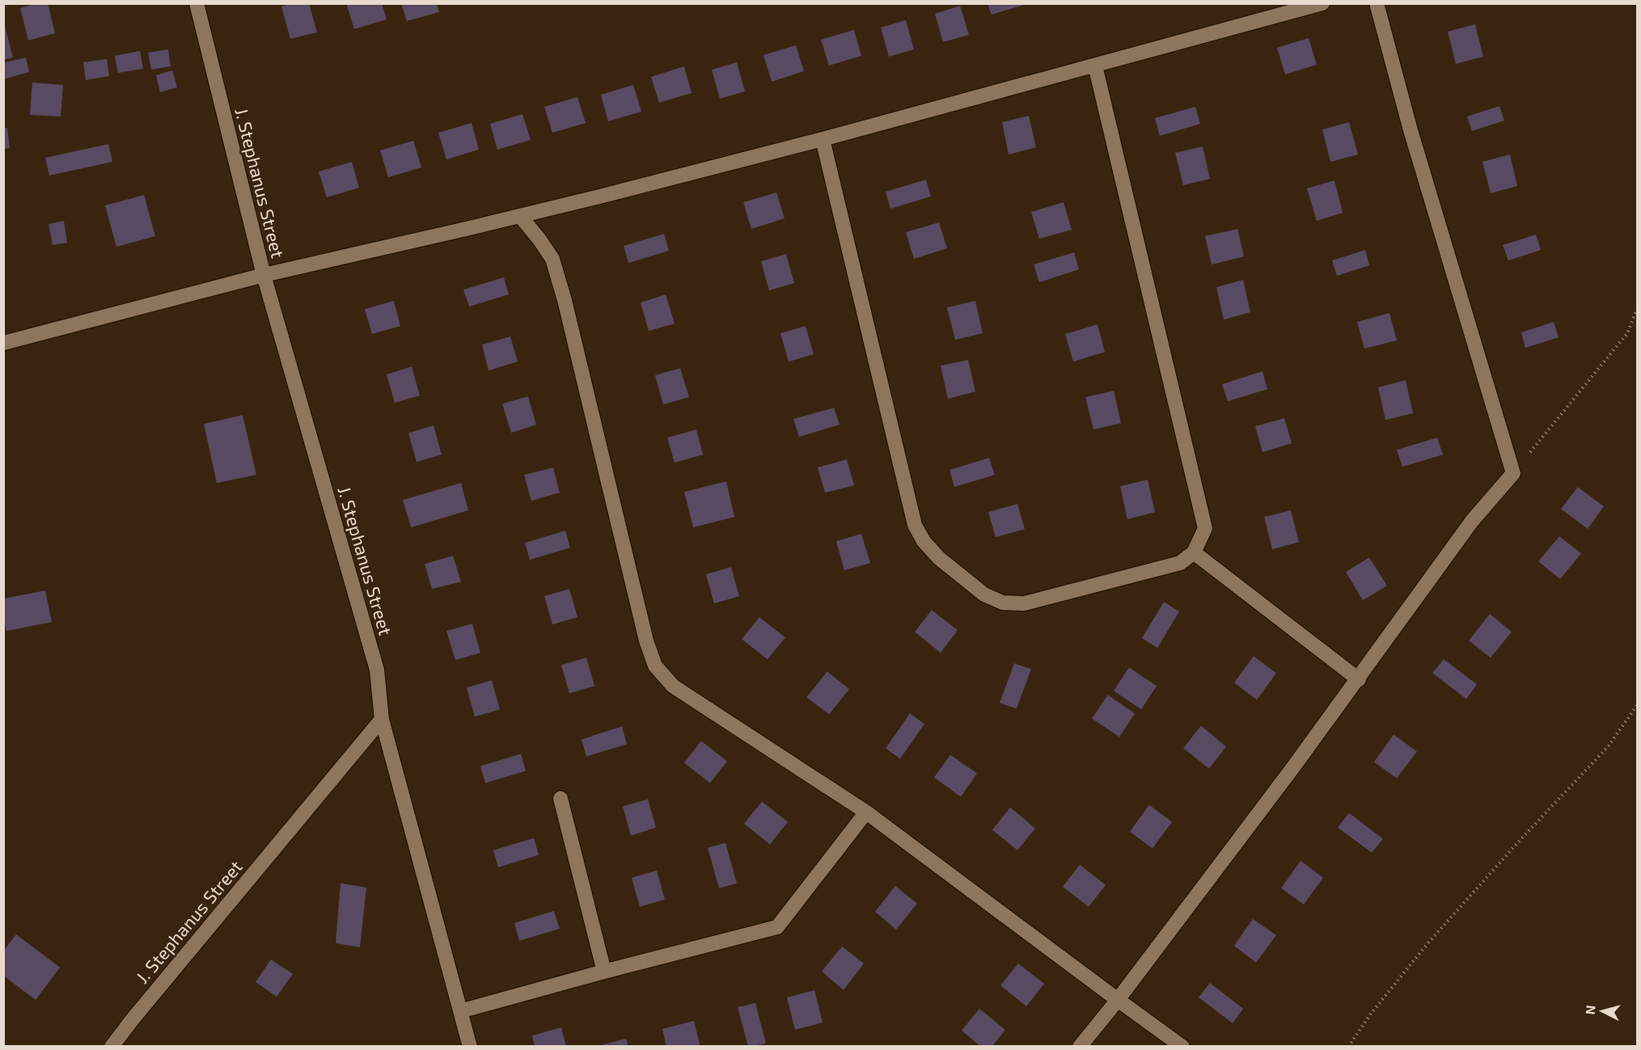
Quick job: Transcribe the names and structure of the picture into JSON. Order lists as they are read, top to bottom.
{
  "streets": {
    "street": ["J. Stephanus Street"]
  },
  "north": "left"
}
